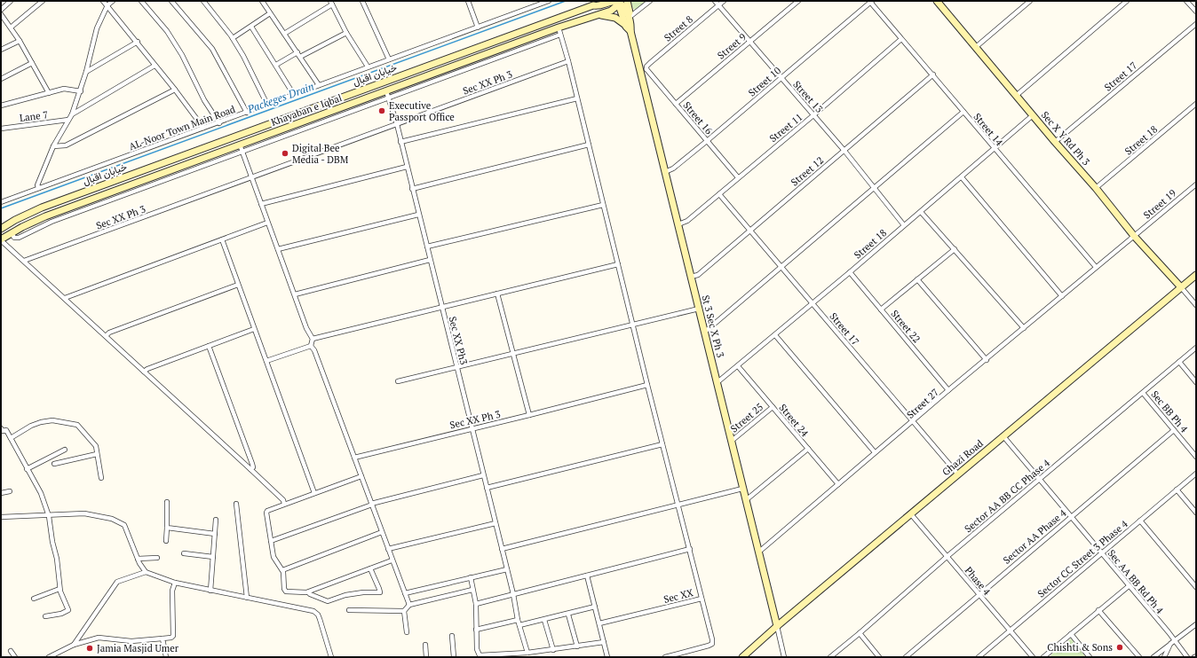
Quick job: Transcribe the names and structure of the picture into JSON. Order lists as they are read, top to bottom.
{
  "streets": {
    "main road": [
      "خیابان اقبال",
      "Khayaban e Iqbal",
      "Sec X Y Rd Ph 3",
      "St 3 Sec X Ph 3",
      "Ghazi Road"
    ],
    "street": [
      "Street 8",
      "Street 9",
      "Street 17",
      "Street 10",
      "Sec XX Ph 3",
      "Street 13",
      "Lane 7",
      "Street 16",
      "AL-Noor Town Main Road",
      "Street 11",
      "Street 14",
      "Street 18",
      "Street 12",
      "Street 19",
      "Street 22",
      "Sec XX Ph3",
      "Street 27",
      "Sec BB Ph 4",
      "Street 25",
      "Street 24",
      "Sector AA BB CC Phase 4",
      "Sector AA Phase 4",
      "Sector CC Street 3 Phase 4",
      "Phase 4",
      "Sec AA BB Rd Ph 4",
      "Sec XX"
    ]
  },
  "crossings": [
    ["Street 8", "Street 13"],
    ["Street 8", "Street 16"],
    ["Street 8", "St 3 Sec X Ph 3"],
    ["Street 9", "Street 13"],
    ["Street 9", "Street 16"],
    ["خیابان اقبال", "Khayaban e Iqbal"],
    ["خیابان اقبال", "St 3 Sec X Ph 3"],
    ["Street 17", "Street 11"],
    ["Street 17", "Sec X Y Rd Ph 3"],
    ["Street 17", "Street 18"],
    ["Street 17", "Street 12"],
    ["Street 17", "Street 27"],
    ["Street 17", "Ghazi Road"],
    ["Street 10", "Street 13"],
    ["Street 10", "Street 16"],
    ["Street 10", "Street 14"],
    ["Street 10", "St 3 Sec X Ph 3"],
    ["Sec XX Ph 3", "Sec XX Ph3"],
    ["Street 13", "Street 11"],
    ["Street 13", "Street 18"],
    ["Street 13", "Street 12"],
    ["Khayaban e Iqbal", "St 3 Sec X Ph 3"],
    ["Khayaban e Iqbal", "Sec XX Ph3"],
    ["Street 16", "Street 11"],
    ["Street 16", "St 3 Sec X Ph 3"],
    ["Street 11", "Street 14"],
    ["Street 11", "St 3 Sec X Ph 3"],
    ["Street 14", "Street 18"],
    ["Street 14", "Street 12"],
    ["Street 14", "Street 19"],
    ["Street 14", "Street 27"],
    ["Sec X Y Rd Ph 3", "Street 18"],
    ["Sec X Y Rd Ph 3", "Street 19"],
    ["Sec X Y Rd Ph 3", "Ghazi Road"],
    ["Street 18", "St 3 Sec X Ph 3"],
    ["Street 18", "Street 22"],
    ["Street 18", "Street 24"],
    ["Street 12", "St 3 Sec X Ph 3"],
    ["Street 19", "Street 27"],
    ["St 3 Sec X Ph 3", "Street 27"],
    ["St 3 Sec X Ph 3", "Street 25"],
    ["St 3 Sec X Ph 3", "Ghazi Road"],
    ["Street 22", "Street 27"],
    ["Street 27", "Street 24"],
    ["Sec BB Ph 4", "Sector AA BB CC Phase 4"],
    ["Sec BB Ph 4", "Sector AA Phase 4"],
    ["Street 25", "Street 24"],
    ["Ghazi Road", "Phase 4"],
    ["Ghazi Road", "Sec AA BB Rd Ph 4"],
    ["Sector AA BB CC Phase 4", "Phase 4"],
    ["Sector AA BB CC Phase 4", "Sec AA BB Rd Ph 4"],
    ["Sector AA Phase 4", "Phase 4"],
    ["Sector AA Phase 4", "Sec AA BB Rd Ph 4"],
    ["Sector CC Street 3 Phase 4", "Phase 4"],
    ["Sector CC Street 3 Phase 4", "Sec AA BB Rd Ph 4"]
  ],
  "water": ["Packeges Drain"],
  "places": [
    "Executive Passport Office",
    "Digital Bee Media - DBM",
    "Chishti & Sons",
    "Jamia Masjid Umer"
  ]
}
